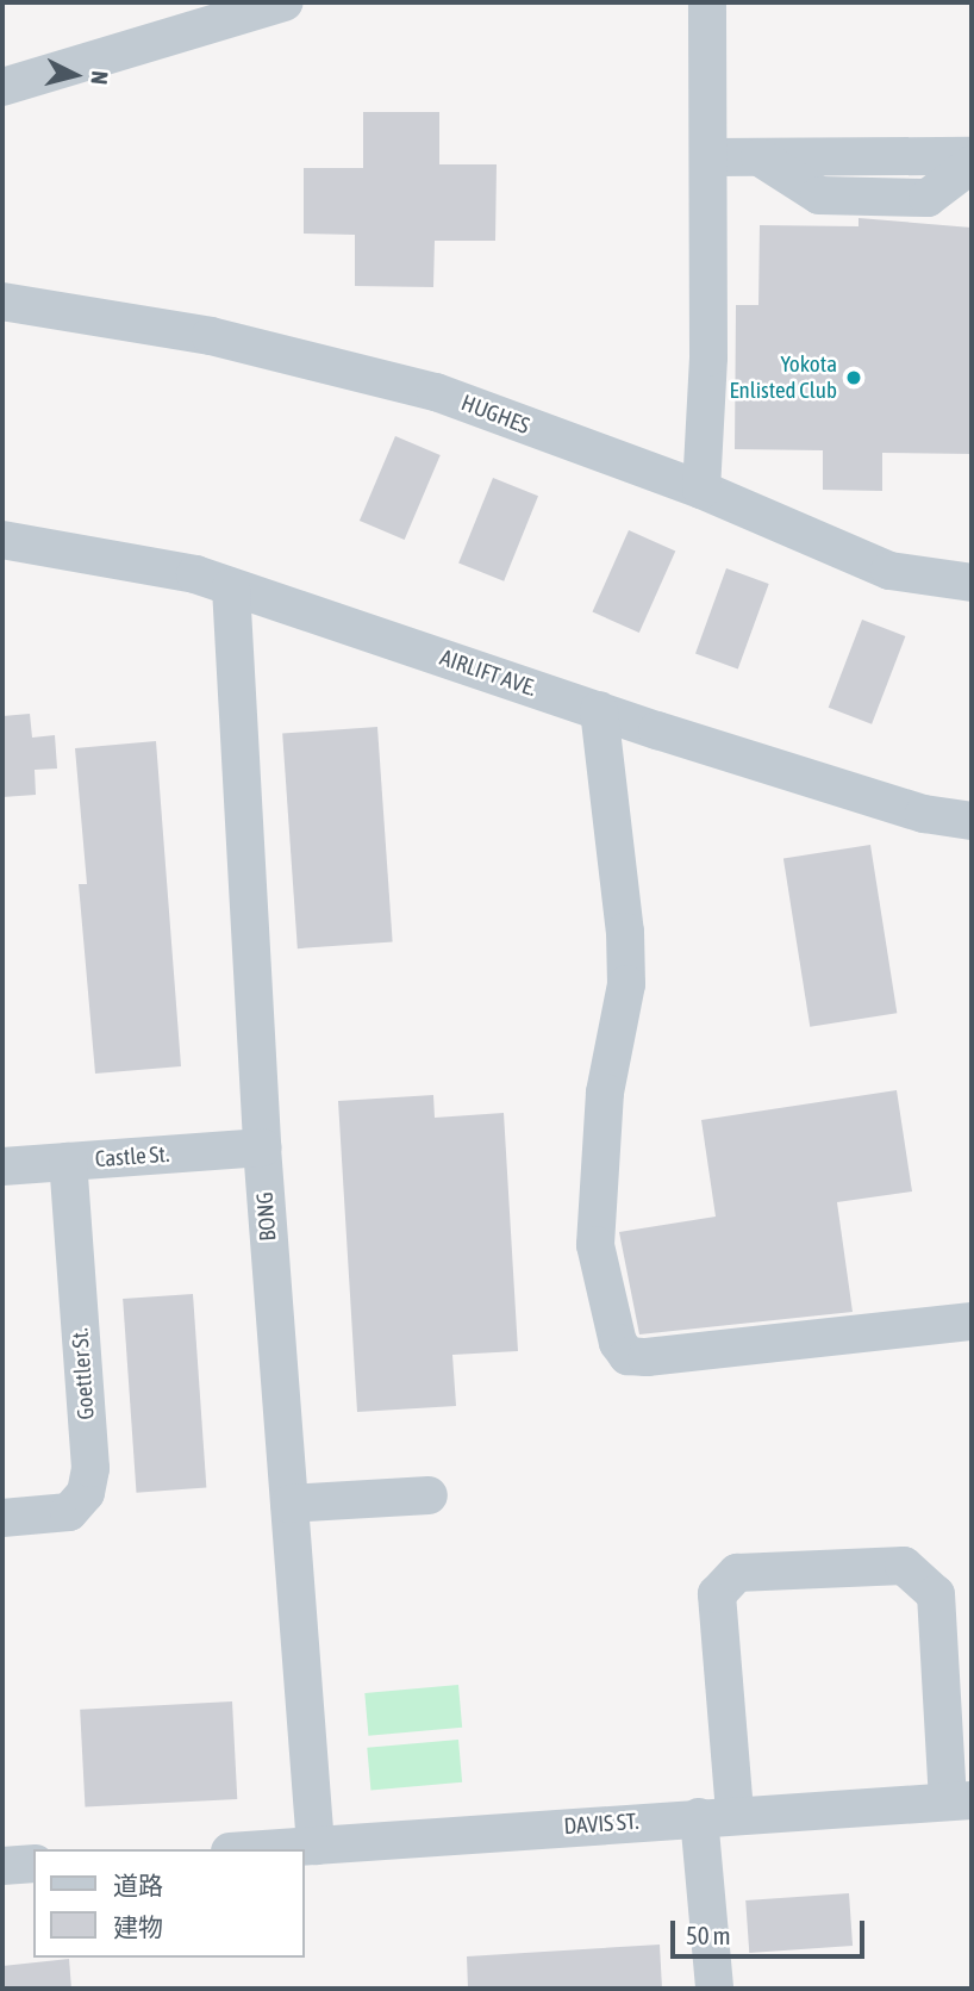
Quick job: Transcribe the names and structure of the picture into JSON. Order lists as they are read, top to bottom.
{
  "streets": {
    "street": [
      "HUGHES",
      "AIRLIFT AVE.",
      "Castle St.",
      "BONG",
      "Goettler St.",
      "DAVIS ST."
    ]
  },
  "crossings": [
    ["AIRLIFT AVE.", "BONG"],
    ["Castle St.", "BONG"],
    ["Castle St.", "Goettler St."],
    ["BONG", "DAVIS ST."]
  ],
  "places": ["Yokota Enlisted Club"],
  "legend": ["道路", "建物"],
  "scale_bar": "50 m",
  "north": "right"
}
